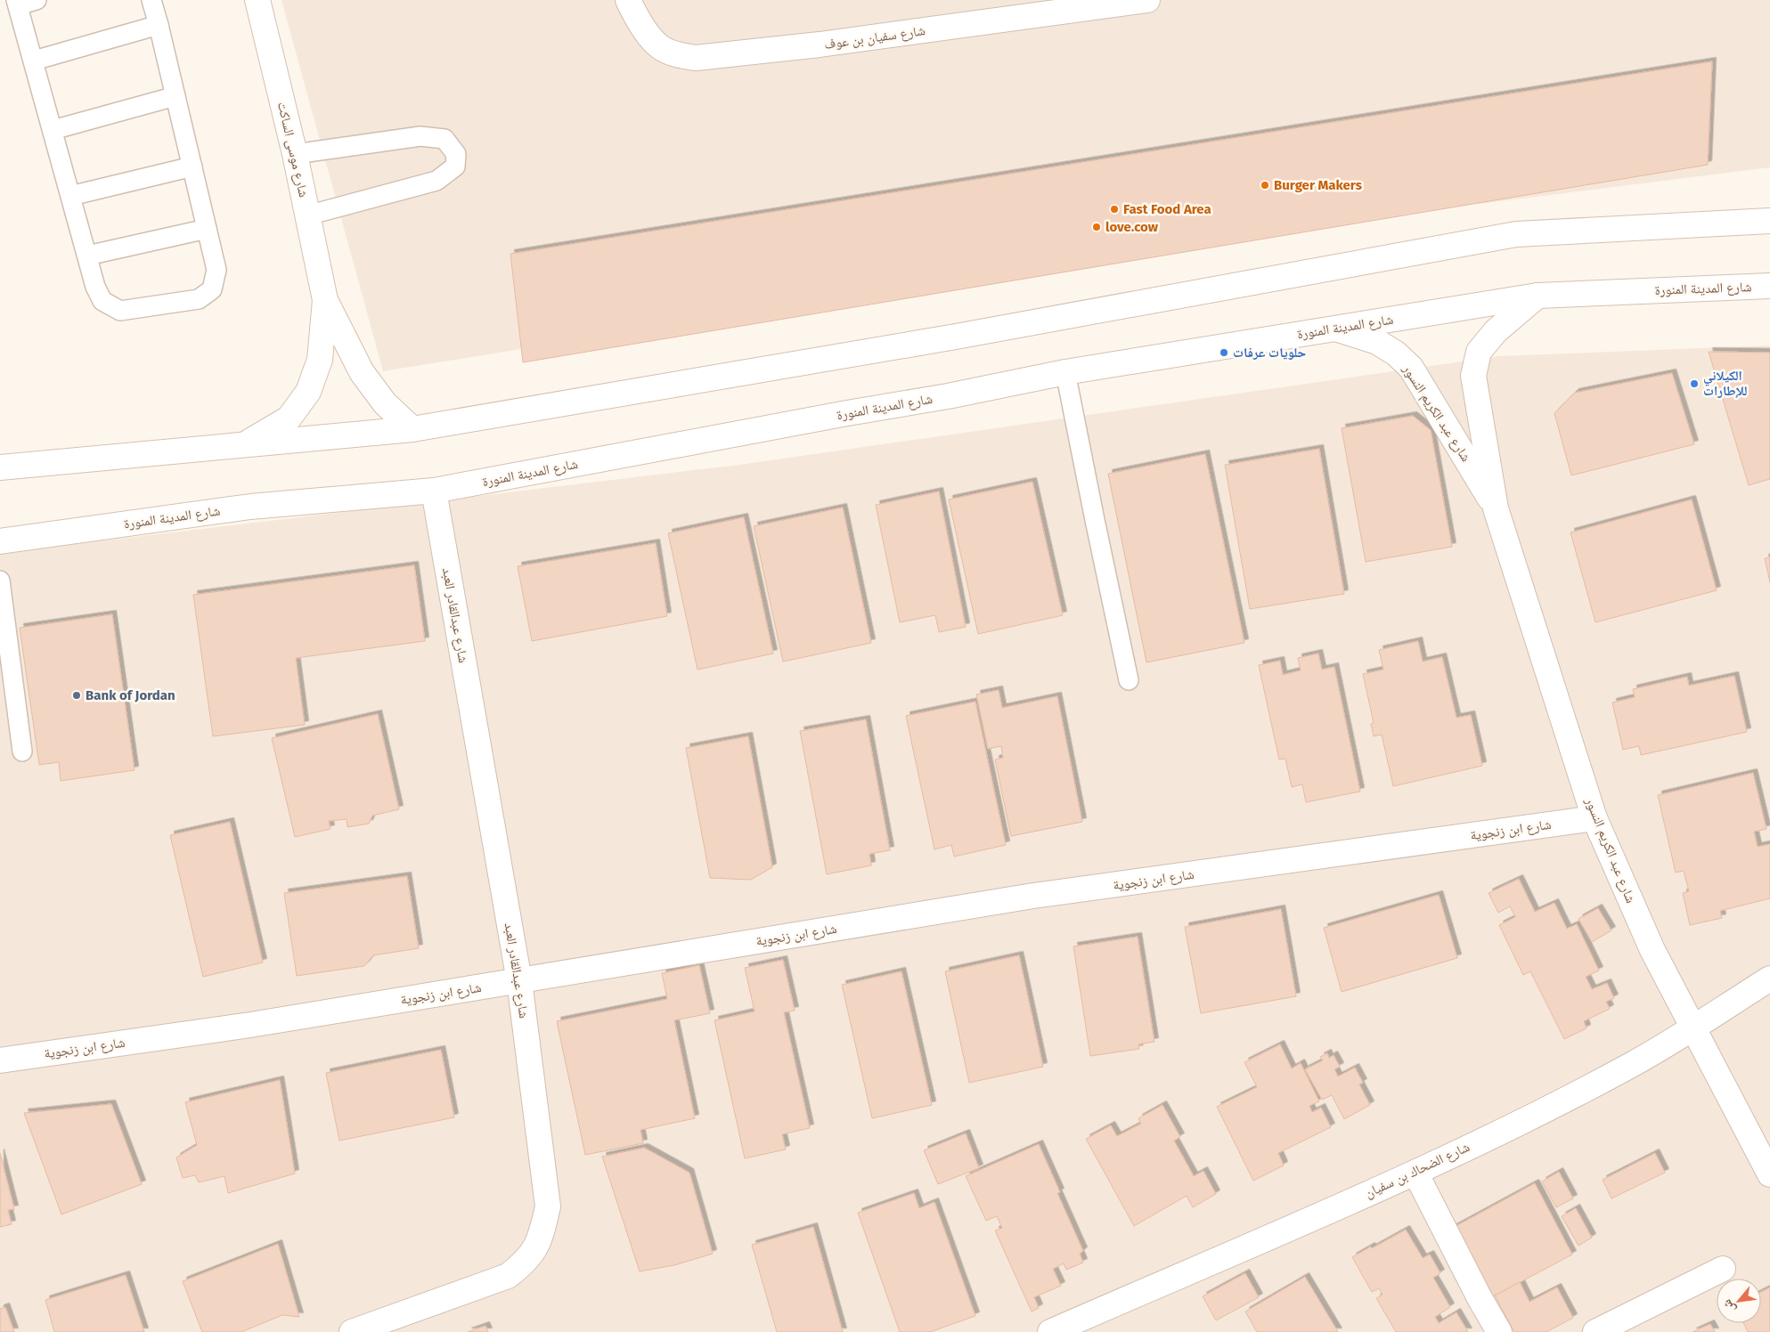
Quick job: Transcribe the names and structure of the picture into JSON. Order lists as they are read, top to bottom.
{
  "streets": {
    "street": [
      "شارع سفيان بن عوف",
      "شارع موسى الساكت",
      "شارع المدينة المنورة",
      "شارع عبد الكريم النسور",
      "شارع عبدالقادر العبد",
      "شارع ابن زنجوية",
      "شارع الضحاك بن سفيان"
    ]
  },
  "crossings": [
    ["شارع المدينة المنورة", "شارع عبد الكريم النسور"],
    ["شارع المدينة المنورة", "شارع عبدالقادر العبد"],
    ["شارع عبد الكريم النسور", "شارع ابن زنجوية"],
    ["شارع عبد الكريم النسور", "شارع الضحاك بن سفيان"],
    ["شارع عبدالقادر العبد", "شارع ابن زنجوية"]
  ],
  "places": [
    "Burger Makers",
    "Fast Food Area",
    "love.cow",
    "حلويات عرفات",
    "الكيلاني للإطارات",
    "Bank of Jordan"
  ],
  "north": "bottom left"
}
